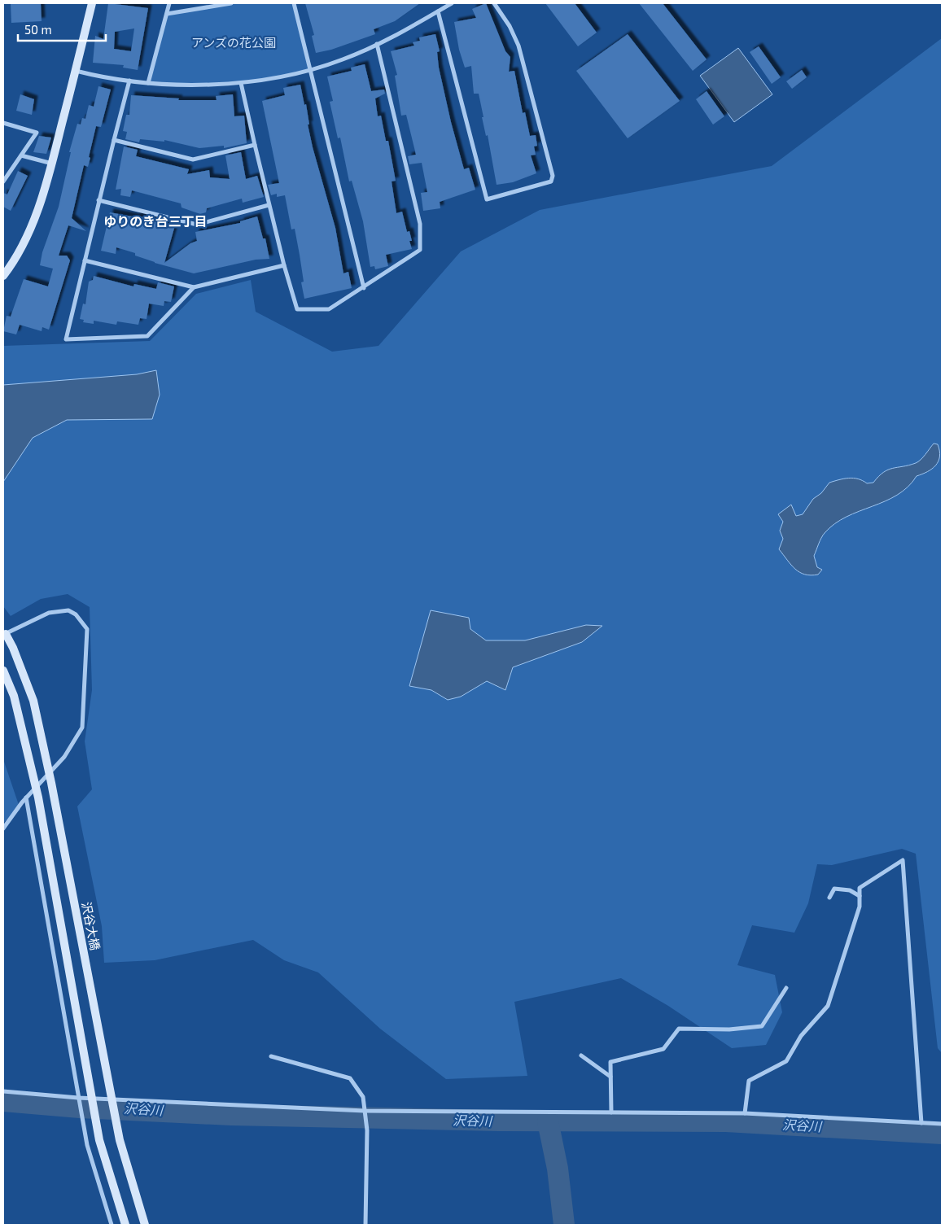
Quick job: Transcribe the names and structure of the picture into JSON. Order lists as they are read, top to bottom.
{
  "streets": {
    "street": ["沢谷大橋"]
  },
  "districts": ["ゆりのき台三丁目"],
  "water": ["沢谷川"],
  "parks": ["アンズの花公園"],
  "scale_bar": "50 m"
}
